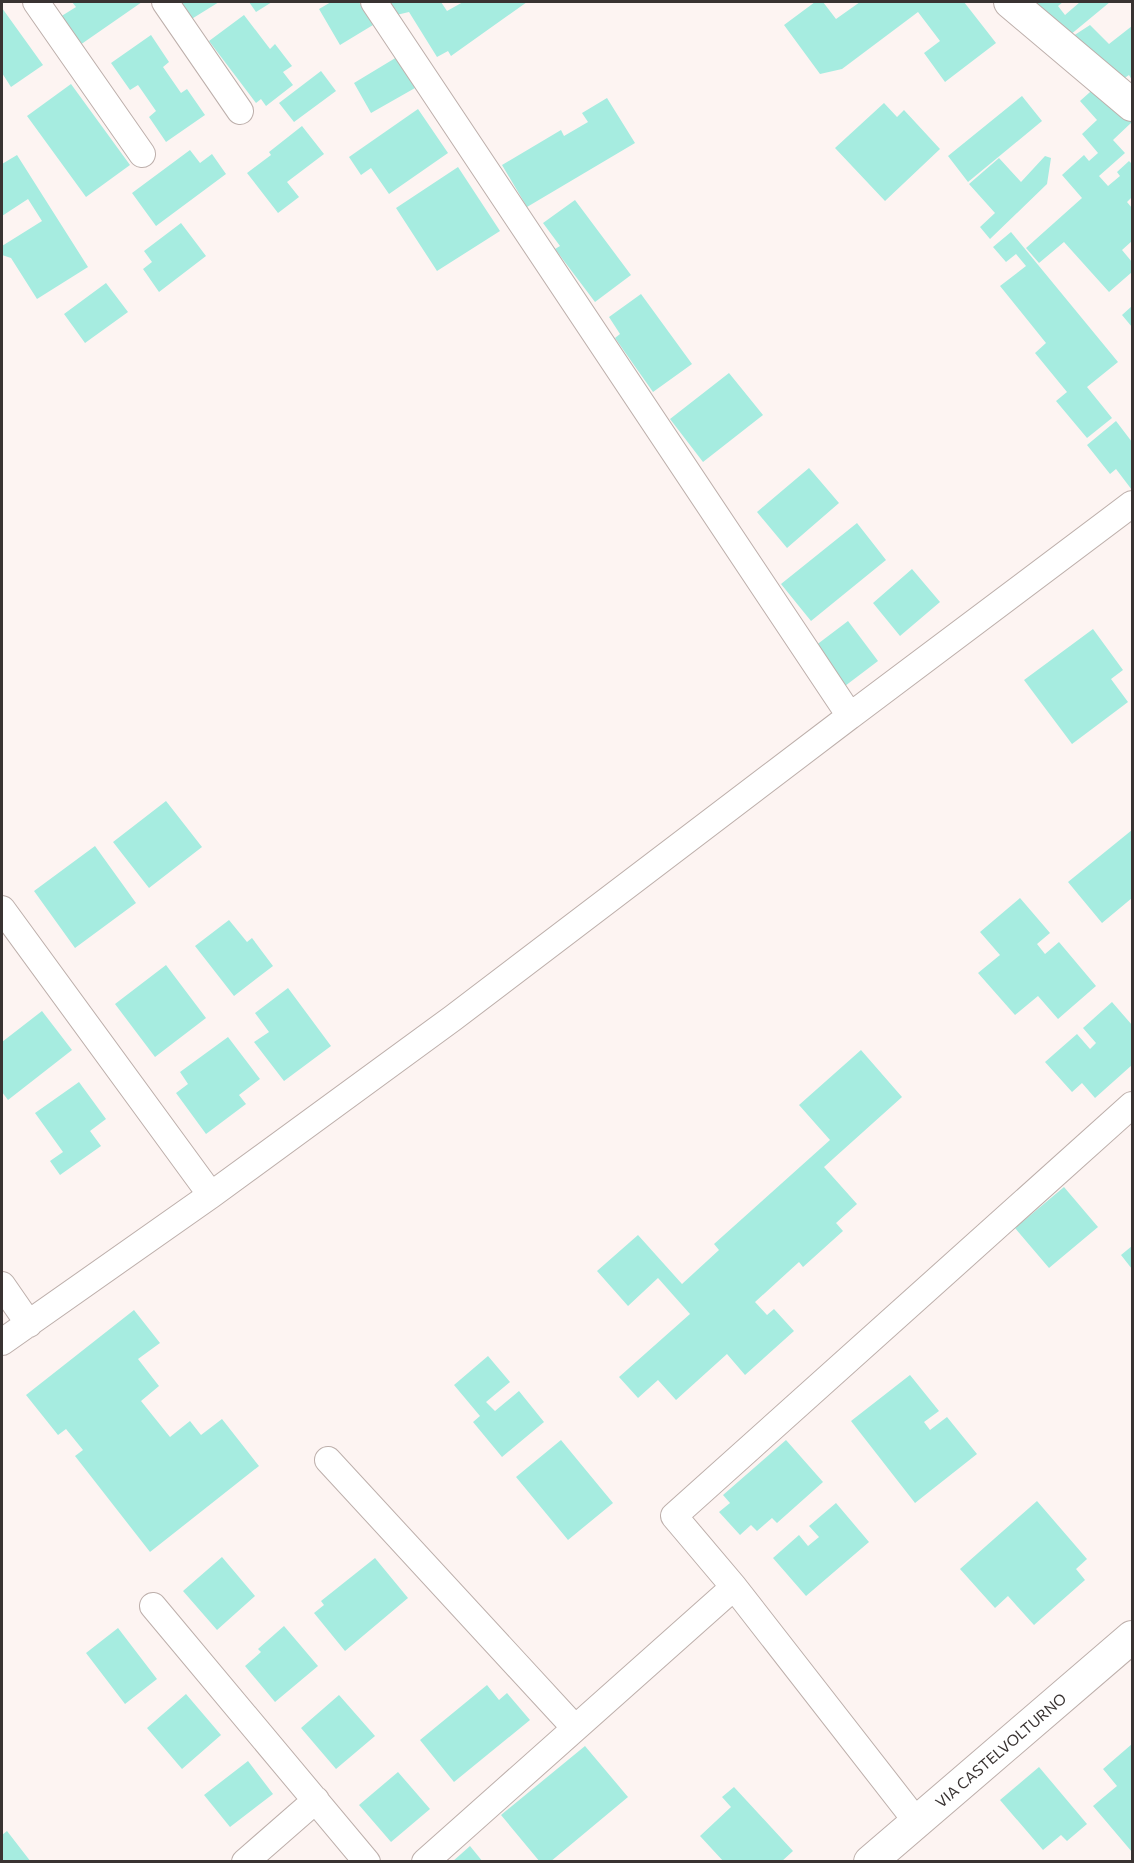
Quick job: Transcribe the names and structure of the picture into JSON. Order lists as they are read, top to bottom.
{
  "streets": {
    "street": ["VIA CASTELVOLTURNO"]
  }
}
